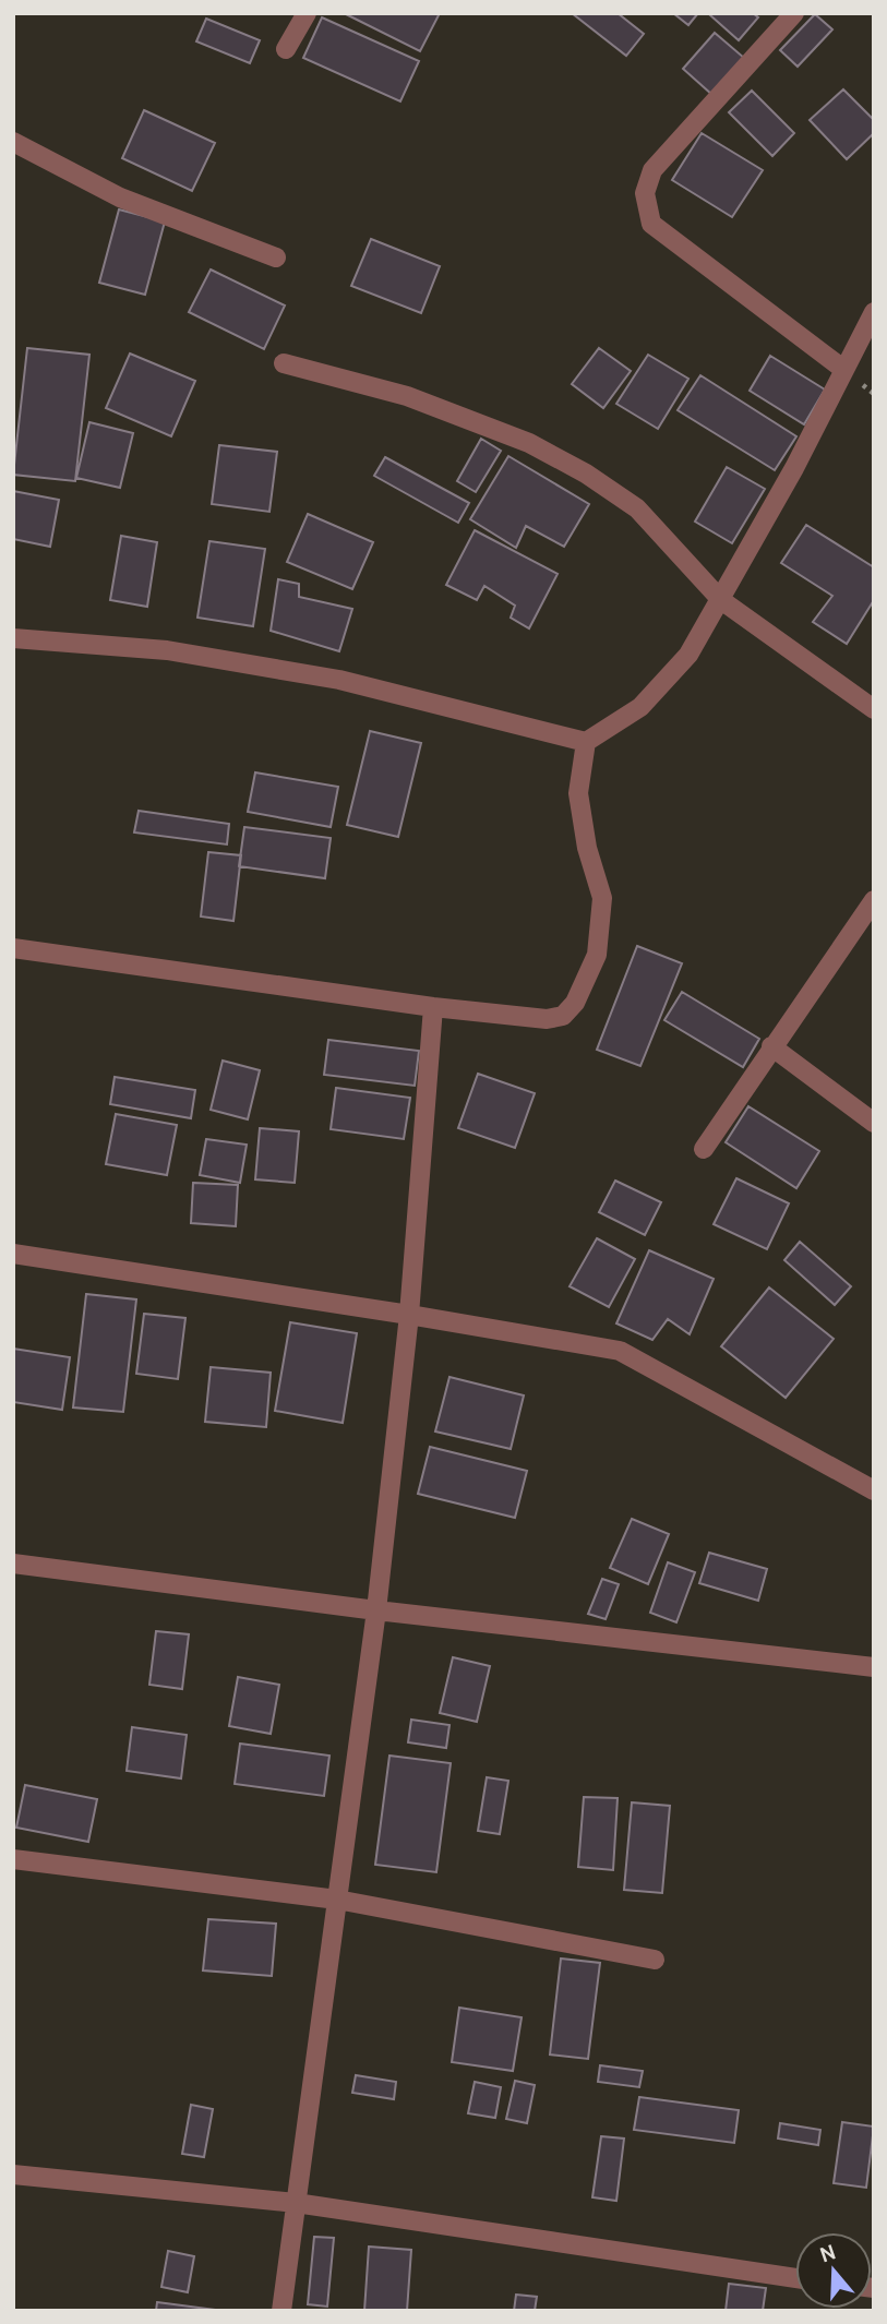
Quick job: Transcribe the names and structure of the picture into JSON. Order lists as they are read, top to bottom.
{
  "north": "top"
}
